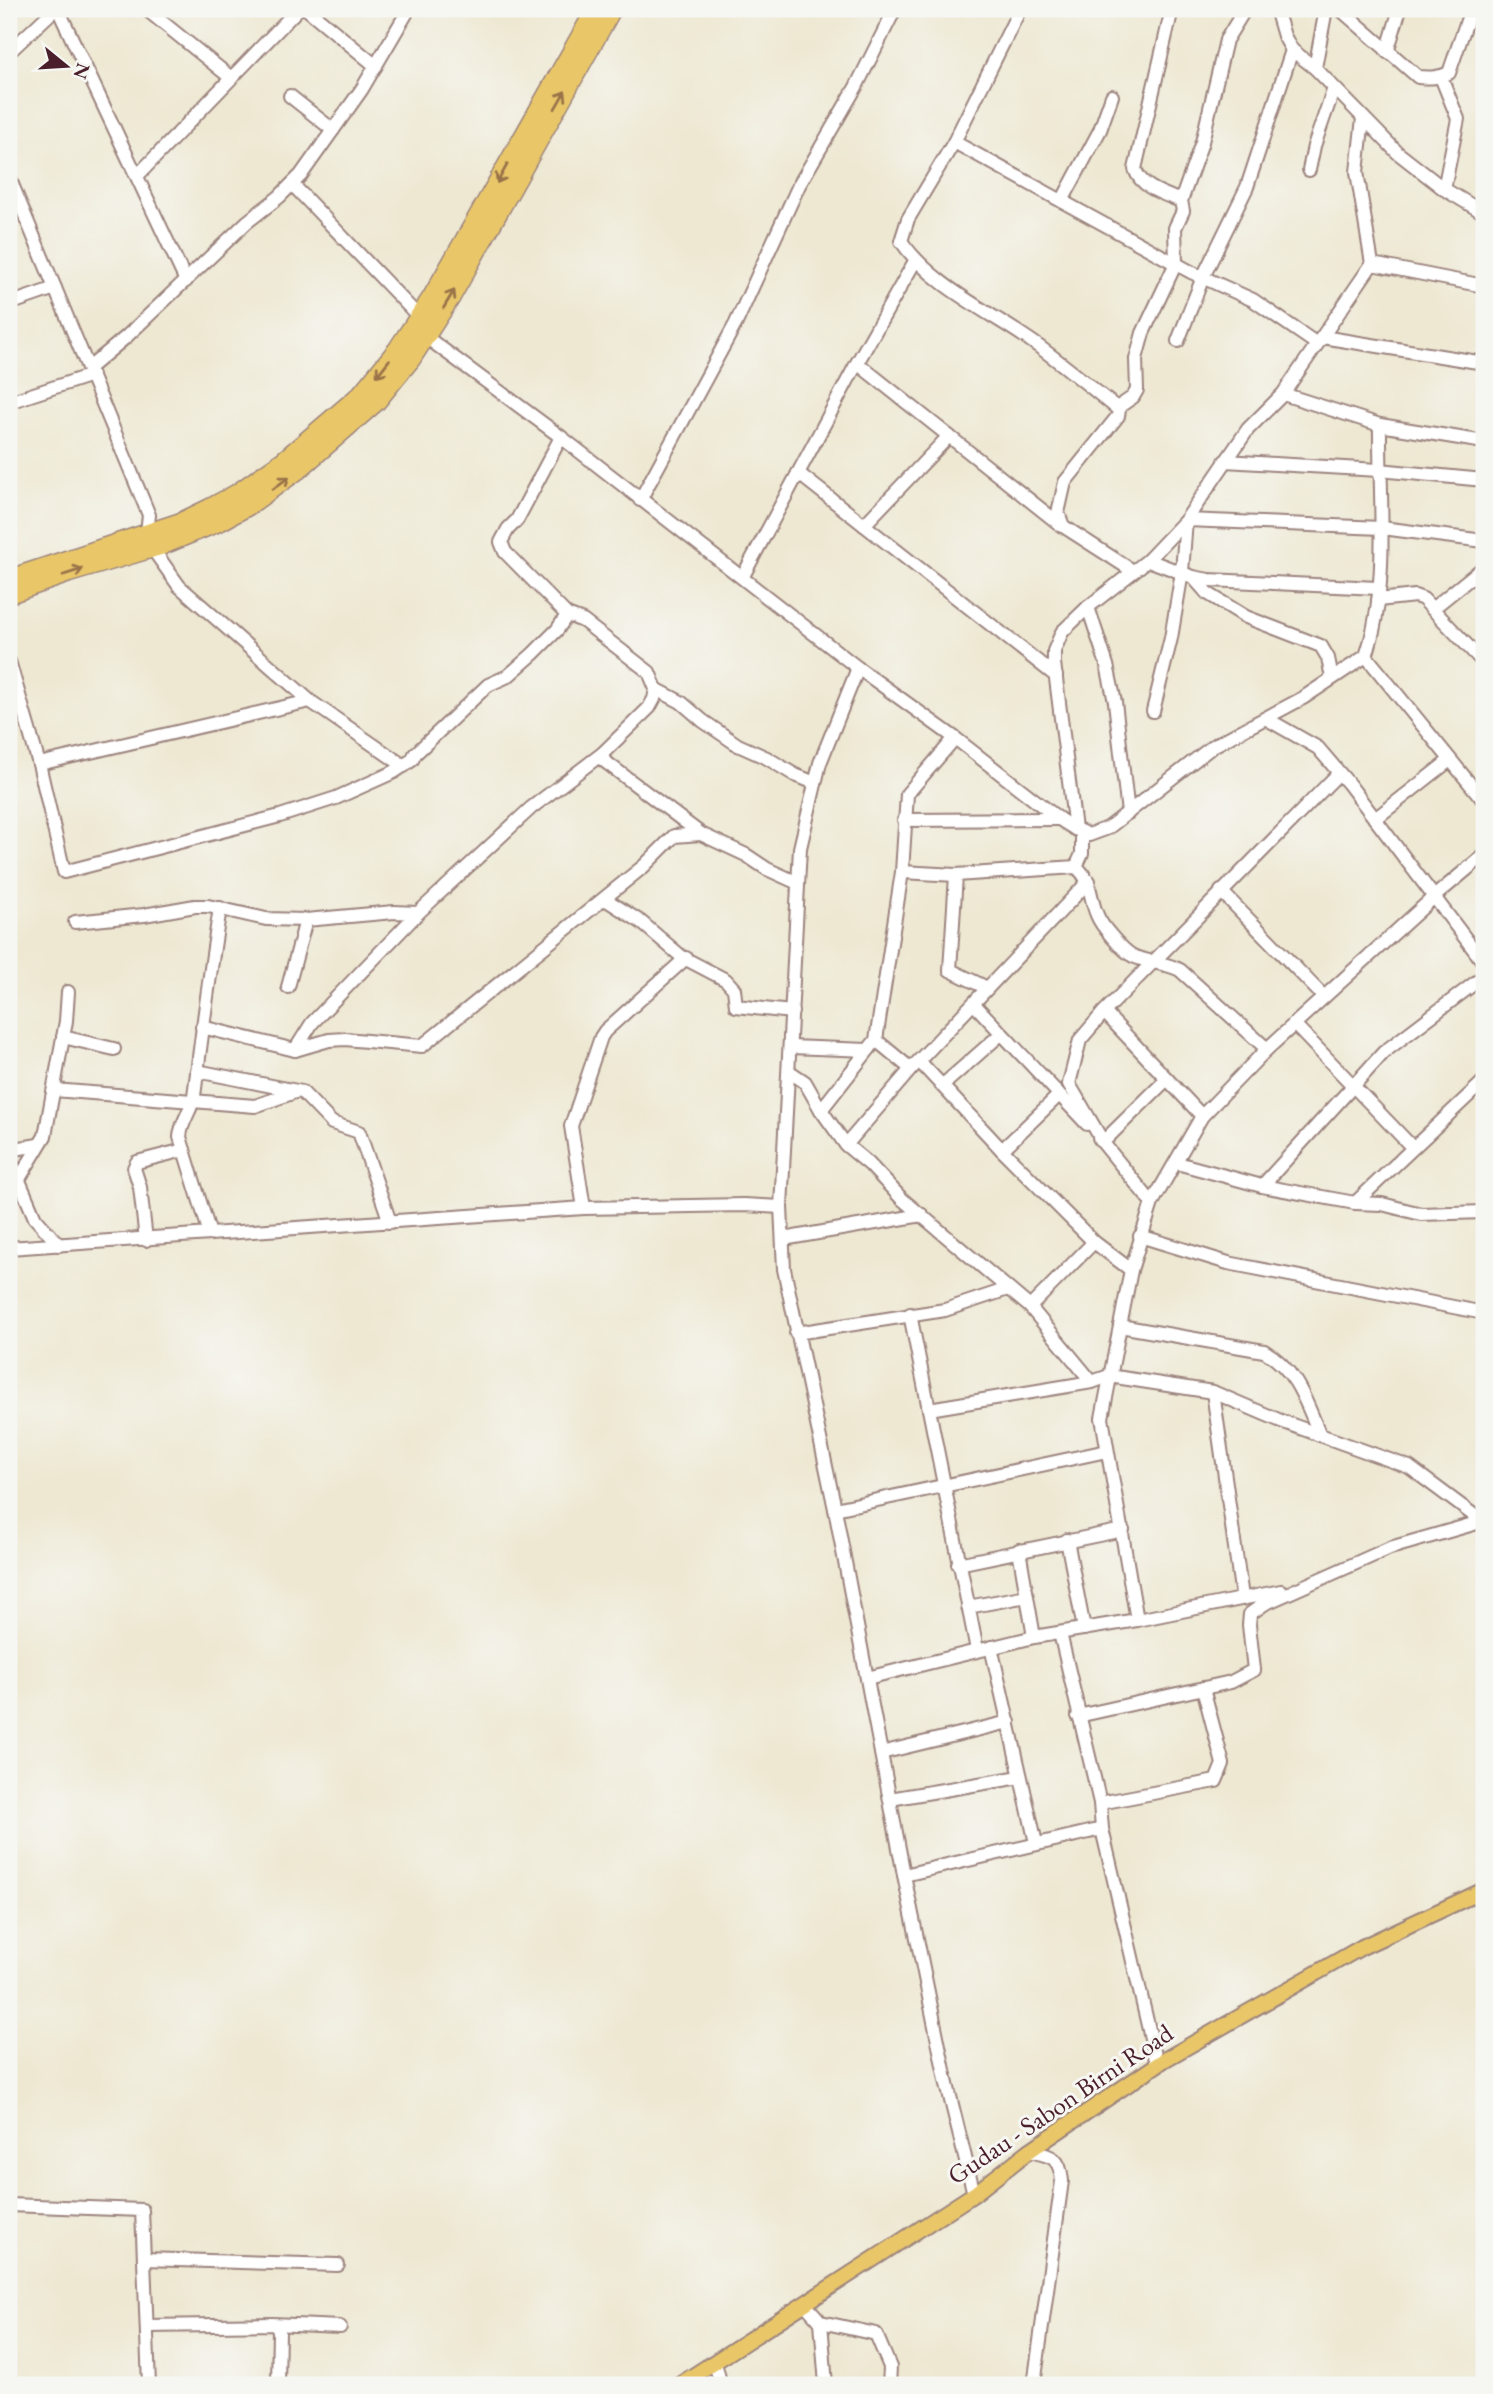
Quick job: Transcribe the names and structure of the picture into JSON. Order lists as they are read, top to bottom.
{
  "streets": {
    "main road": ["Gudau - Sabon Birni Road"]
  },
  "north": "right"
}
